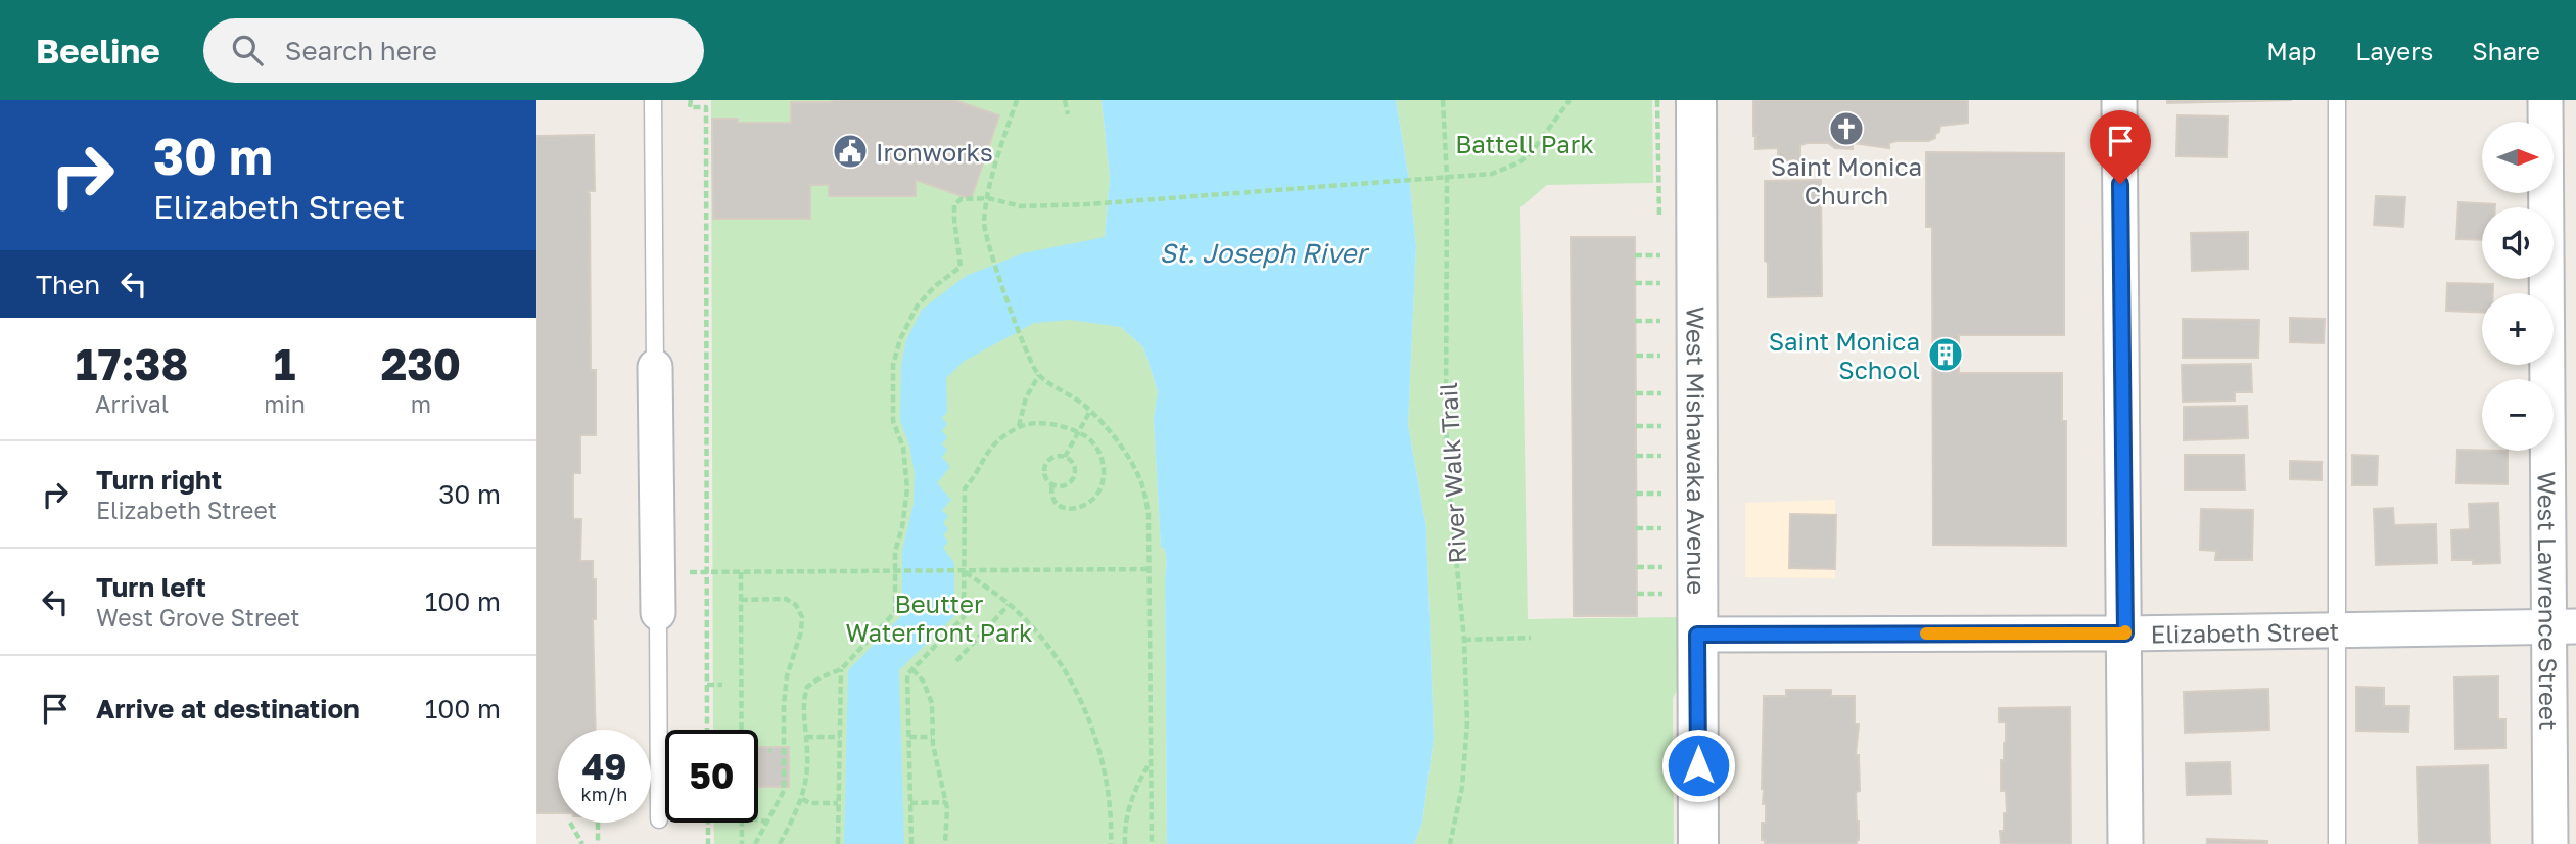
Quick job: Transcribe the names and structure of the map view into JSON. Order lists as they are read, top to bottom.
{
  "streets": {
    "main road": ["West Mishawaka Avenue"],
    "street": ["West Lawrence Street", "Elizabeth Street"],
    "path": ["River Walk Trail"]
  },
  "crossings": [
    ["West Mishawaka Avenue", "Elizabeth Street"],
    ["West Lawrence Street", "Elizabeth Street"]
  ],
  "water": ["St. Joseph River"],
  "parks": ["Battell Park", "Beutter Waterfront Park"],
  "places": {
    "church": ["Saint Monica Church"],
    "public building": ["Ironworks"],
    "building": ["Saint Monica School"]
  },
  "north": "right",
  "page": {
    "header": "Beeline",
    "search": "Search here",
    "nav": ["Map", "Layers", "Share"],
    "turn": ["30 m", "Elizabeth Street"],
    "map_buttons": ["+", "−"],
    "then": "Then",
    "eta": [
      "17:38",
      "Arrival",
      "1",
      "min",
      "230",
      "m"
    ],
    "list": [
      {
        "name": "Turn right",
        "note": "Elizabeth Street",
        "value": "30 m"
      },
      {
        "name": "Turn left",
        "note": "West Grove Street",
        "value": "100 m"
      },
      {
        "name": "Arrive at destination",
        "value": "100 m"
      }
    ],
    "speed": "49 km/h",
    "limit": "50"
  }
}
